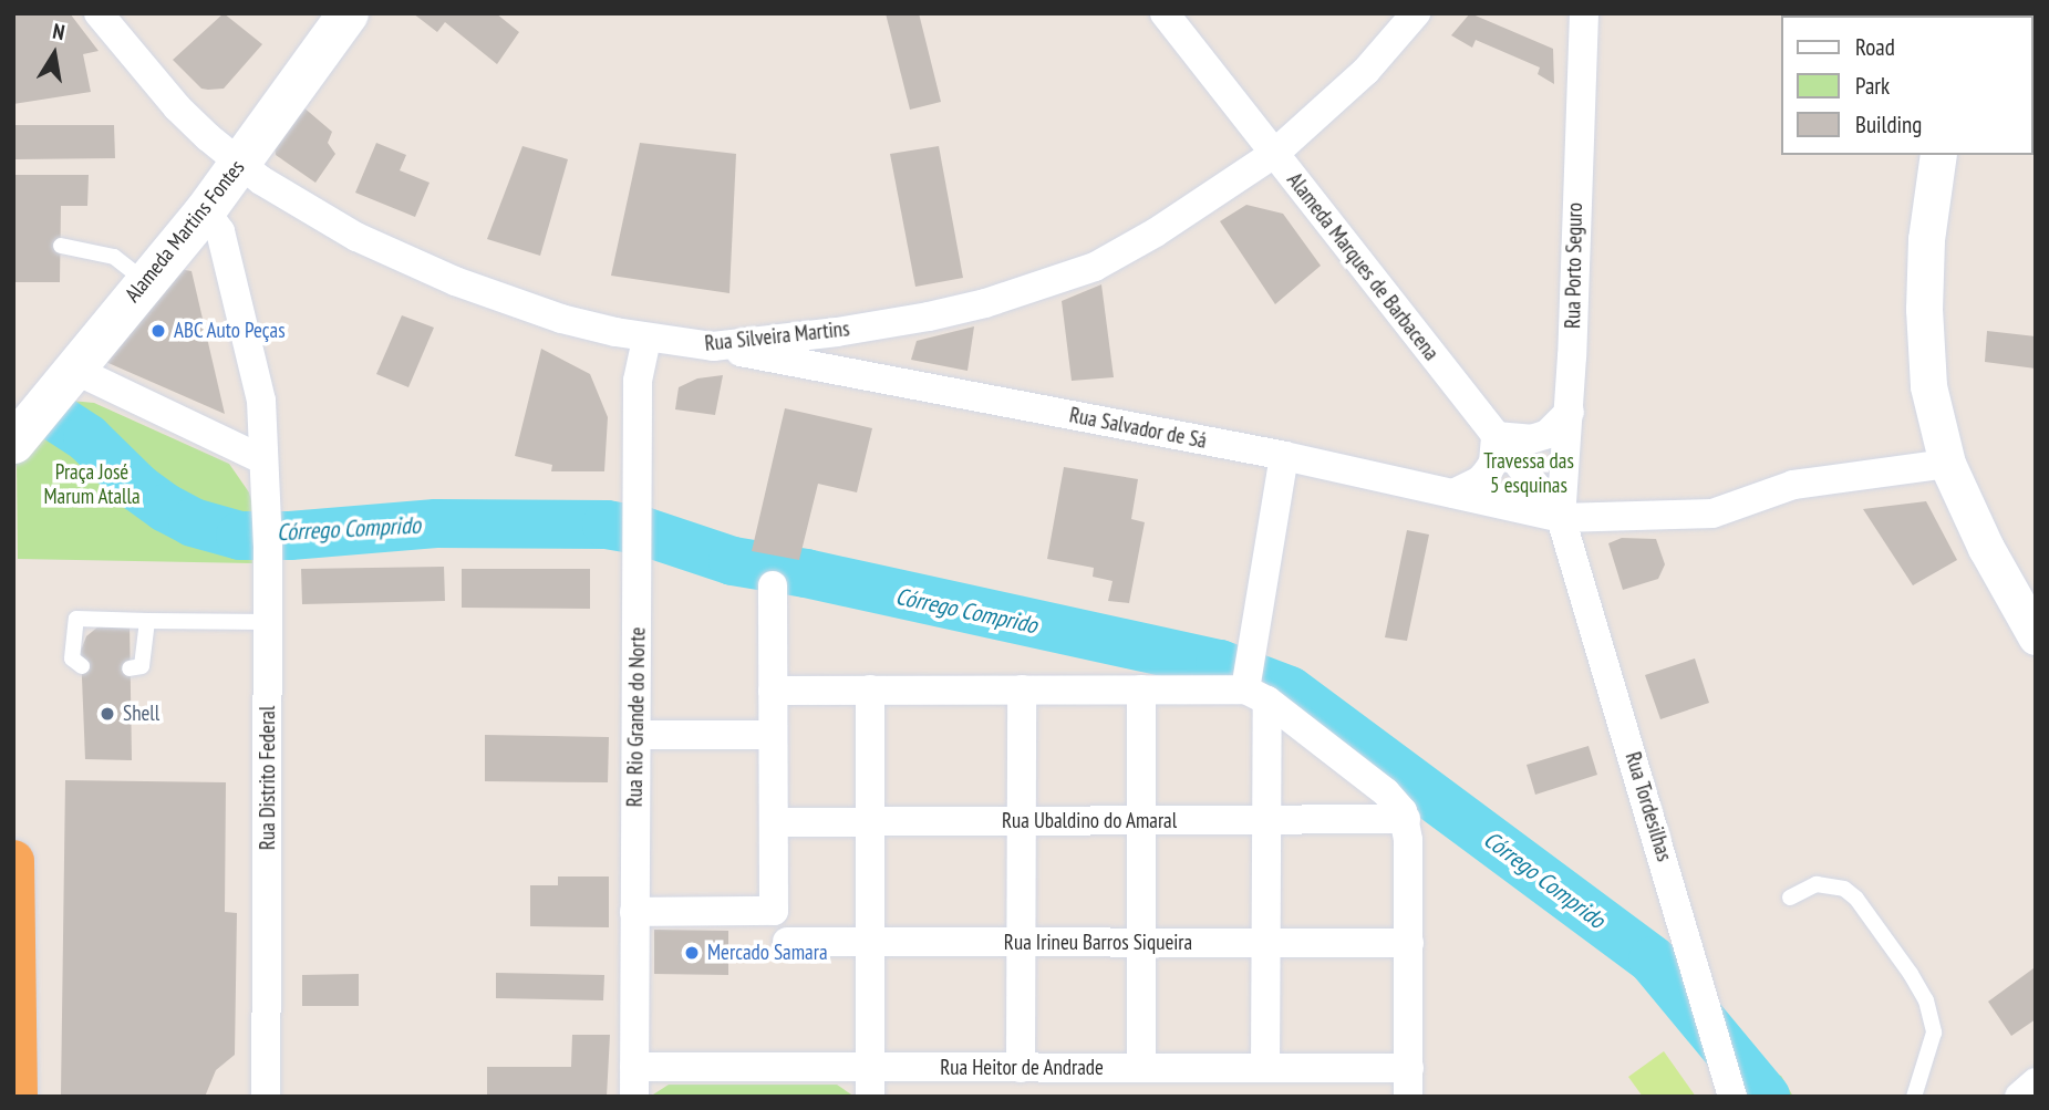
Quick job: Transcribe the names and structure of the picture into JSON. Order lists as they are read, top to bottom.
{
  "streets": {
    "main road": ["Alameda Martins Fontes"],
    "street": [
      "Rua Porto Seguro",
      "Alameda Marques de Barbacena",
      "Rua Silveira Martins",
      "Rua Salvador de Sá",
      "Rua Rio Grande do Norte",
      "Rua Distrito Federal",
      "Rua Tordesilhas",
      "Rua Ubaldino do Amaral",
      "Rua Irineu Barros Siqueira",
      "Rua Heitor de Andrade"
    ]
  },
  "crossings": [
    ["Alameda Martins Fontes", "Rua Silveira Martins"],
    ["Alameda Martins Fontes", "Rua Distrito Federal"],
    ["Rua Porto Seguro", "Alameda Marques de Barbacena"],
    ["Rua Porto Seguro", "Rua Salvador de Sá"],
    ["Rua Porto Seguro", "Rua Tordesilhas"],
    ["Alameda Marques de Barbacena", "Rua Silveira Martins"],
    ["Alameda Marques de Barbacena", "Rua Salvador de Sá"],
    ["Alameda Marques de Barbacena", "Rua Tordesilhas"],
    ["Rua Silveira Martins", "Rua Salvador de Sá"],
    ["Rua Silveira Martins", "Rua Rio Grande do Norte"],
    ["Rua Salvador de Sá", "Rua Tordesilhas"],
    ["Rua Rio Grande do Norte", "Rua Heitor de Andrade"]
  ],
  "water": ["Córrego Comprido"],
  "parks": ["Travessa das 5 esquinas", "Praça José Marum Atalla"],
  "places": ["ABC Auto Peças", "Shell", "Mercado Samara"],
  "legend": ["Road", "Park", "Building"],
  "north": "top"
}
